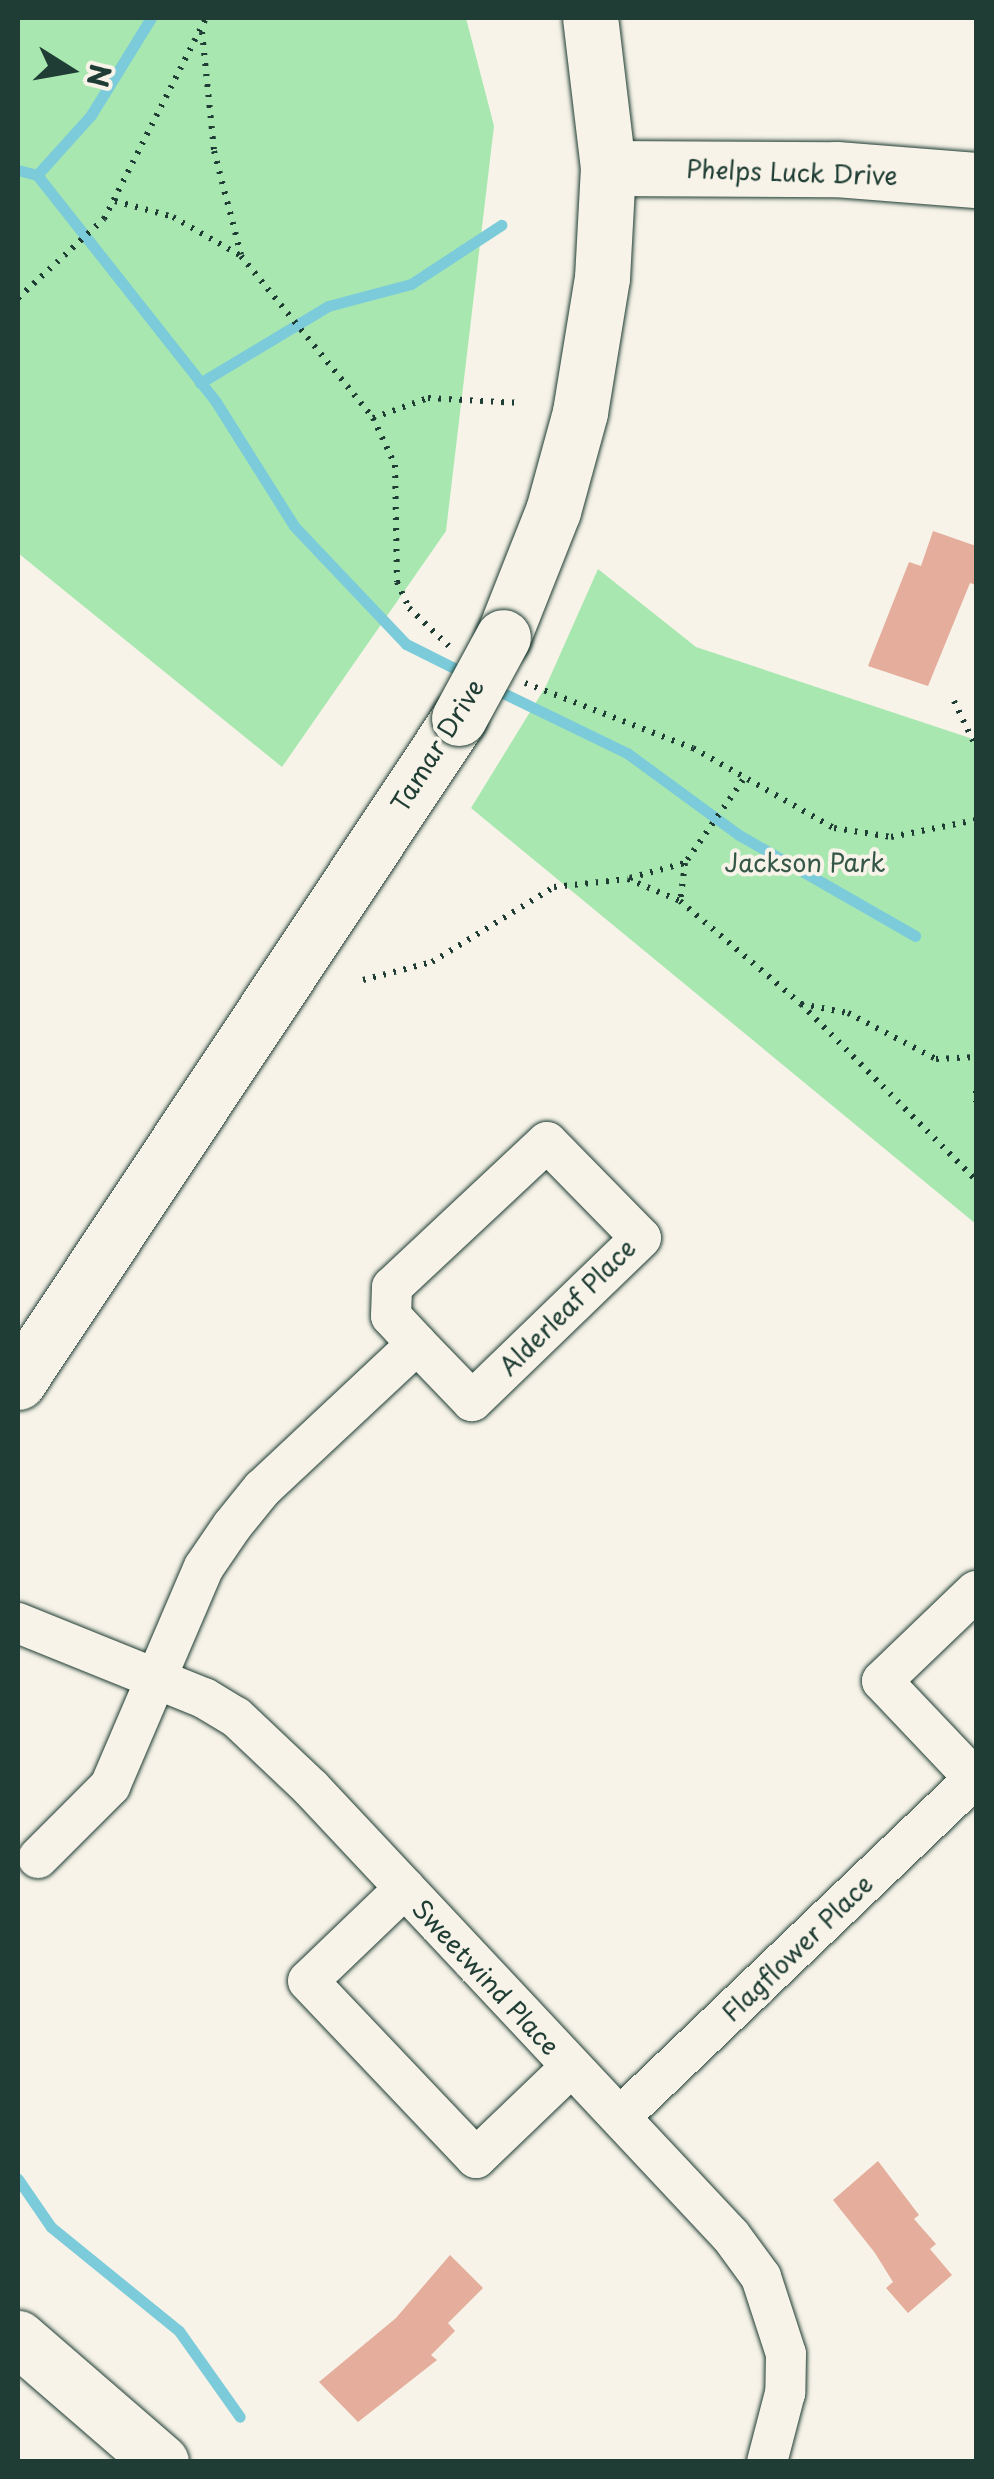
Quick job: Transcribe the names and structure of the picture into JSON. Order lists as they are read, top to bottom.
{
  "streets": {
    "street": [
      "Phelps Luck Drive",
      "Tamar Drive",
      "Alderleaf Place",
      "Flagflower Place",
      "Sweetwind Place"
    ]
  },
  "crossings": [
    ["Phelps Luck Drive", "Tamar Drive"],
    ["Flagflower Place", "Sweetwind Place"]
  ],
  "parks": ["Jackson Park"],
  "north": "right"
}
